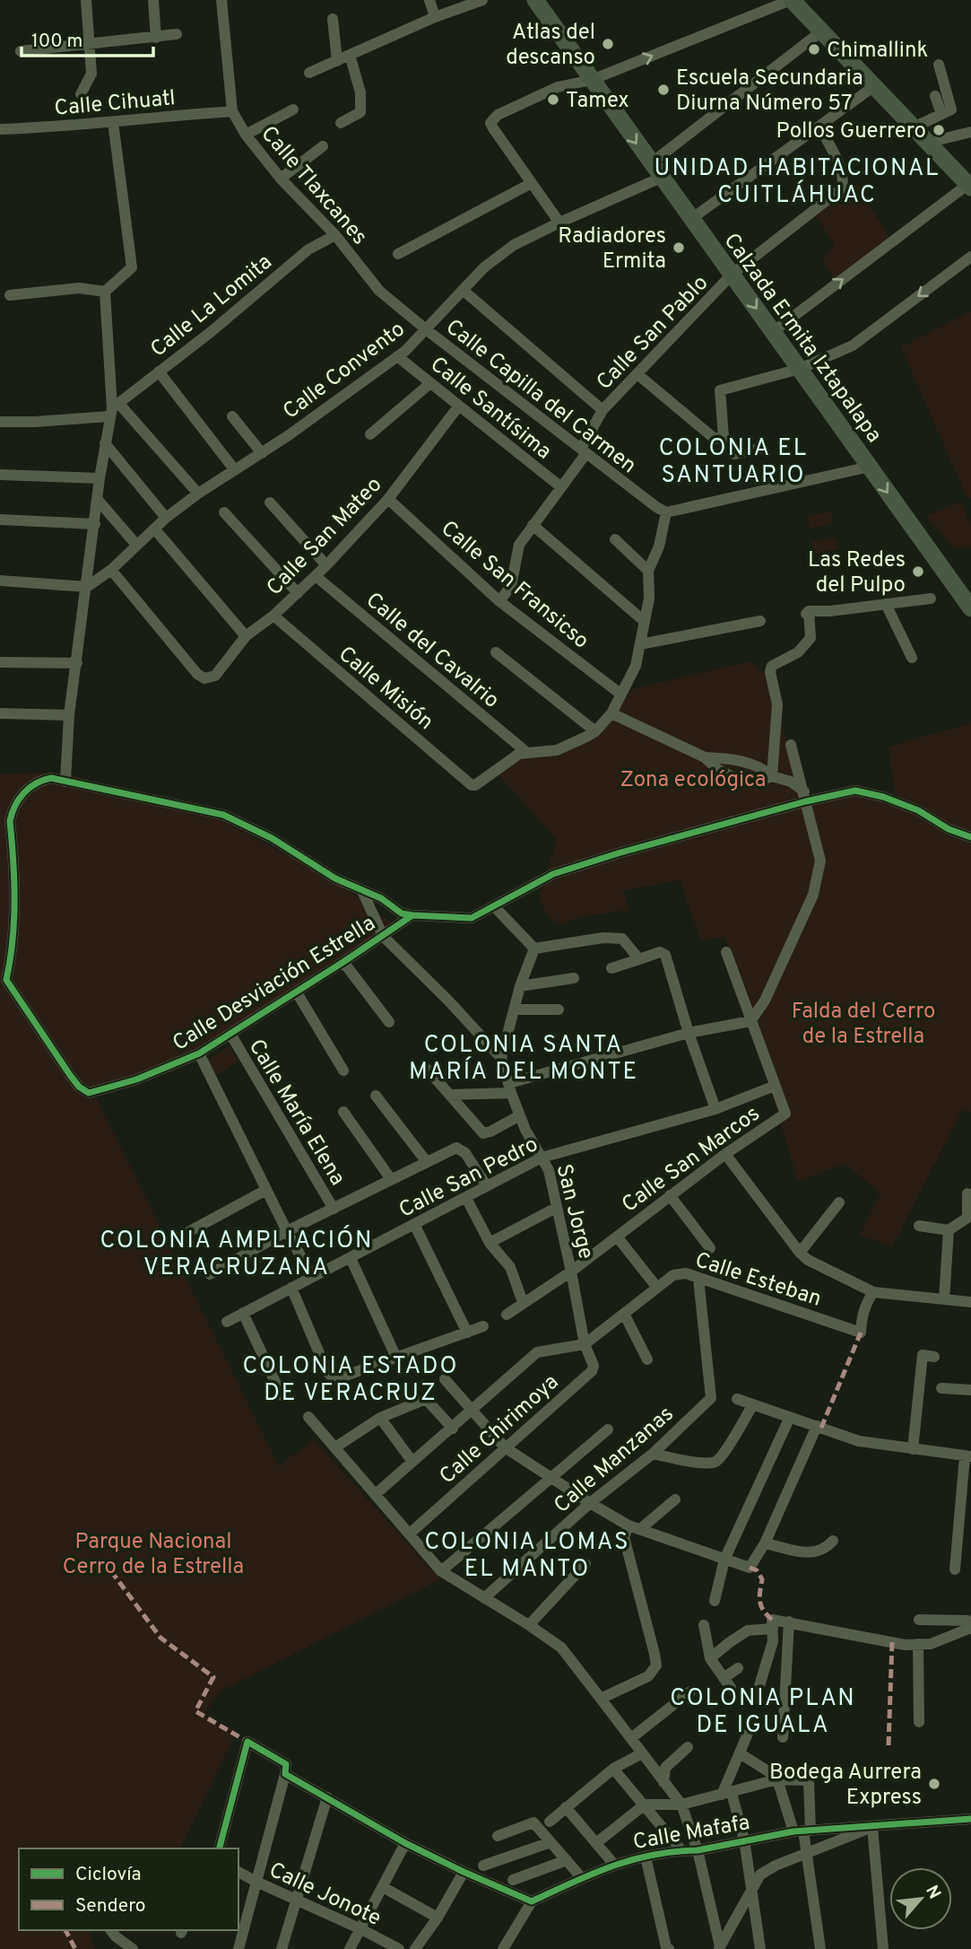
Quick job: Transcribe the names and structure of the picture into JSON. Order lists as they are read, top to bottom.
{
  "streets": {
    "main road": ["Calzada Ermita Iztapalapa"],
    "street": [
      "Calle Cihuatl",
      "Calle Tlaxcanes",
      "Calle La Lomita",
      "Calle San Pablo",
      "Calle Convento",
      "Calle Capilla del Carmen",
      "Calle Santísima",
      "Calle San Mateo",
      "Calle San Fransicso",
      "Calle del Cavalrio",
      "Calle Misión",
      "Calle Desviación Estrella",
      "Calle María Elena",
      "Calle San Marcos",
      "Calle San Pedro",
      "San Jorge",
      "Calle Esteban",
      "Calle Chirimoya",
      "Calle Manzanas",
      "Calle Mafafa",
      "Calle Jonote"
    ]
  },
  "crossings": [
    ["Calle Cihuatl", "Calle Tlaxcanes"],
    ["Calle Tlaxcanes", "Calle La Lomita"],
    ["Calle Tlaxcanes", "Calle Convento"],
    ["Calle Tlaxcanes", "Calle Capilla del Carmen"],
    ["Calle San Pablo", "Calzada Ermita Iztapalapa"],
    ["Calle San Pablo", "Calle Capilla del Carmen"],
    ["Calle San Pablo", "Calle Santísima"],
    ["Calle San Pablo", "Calle San Fransicso"],
    ["Calzada Ermita Iztapalapa", "Calle Convento"],
    ["Calle Convento", "Calle Capilla del Carmen"],
    ["Calle Convento", "Calle Santísima"],
    ["Calle Convento", "Calle San Mateo"],
    ["Calle Santísima", "Calle San Mateo"],
    ["Calle San Mateo", "Calle San Fransicso"],
    ["Calle San Mateo", "Calle del Cavalrio"],
    ["Calle San Mateo", "Calle Misión"],
    ["Calle del Cavalrio", "Calle Misión"],
    ["Calle Desviación Estrella", "Calle María Elena"],
    ["Calle San Marcos", "Calle San Pedro"],
    ["Calle San Marcos", "San Jorge"],
    ["Calle San Pedro", "San Jorge"],
    ["San Jorge", "Calle Esteban"],
    ["San Jorge", "Calle Chirimoya"],
    ["Calle Esteban", "Calle Chirimoya"],
    ["Calle Esteban", "Calle Manzanas"]
  ],
  "one_way": ["Calzada Ermita Iztapalapa"],
  "districts": [
    "UNIDAD HABITACIONAL CUITLÁHUAC",
    "COLONIA EL SANTUARIO",
    "COLONIA SANTA MARÍA DEL MONTE",
    "COLONIA AMPLIACIÓN VERACRUZANA",
    "COLONIA ESTADO DE VERACRUZ",
    "COLONIA LOMAS EL MANTO",
    "COLONIA PLAN DE IGUALA"
  ],
  "parks": ["Zona ecológica", "Falda del Cerro de la Estrella", "Parque Nacional Cerro de la Estrella"],
  "places": [
    "Atlas del descanso",
    "Chimallink",
    "Escuela Secundaria Diurna Número 57",
    "Tamex",
    "Pollos Guerrero",
    "Radiadores Ermita",
    "Las Redes del Pulpo",
    "Bodega Aurrera Express"
  ],
  "legend": ["Ciclovía", "Sendero"],
  "scale_bar": "100 m",
  "north": "top right"
}
